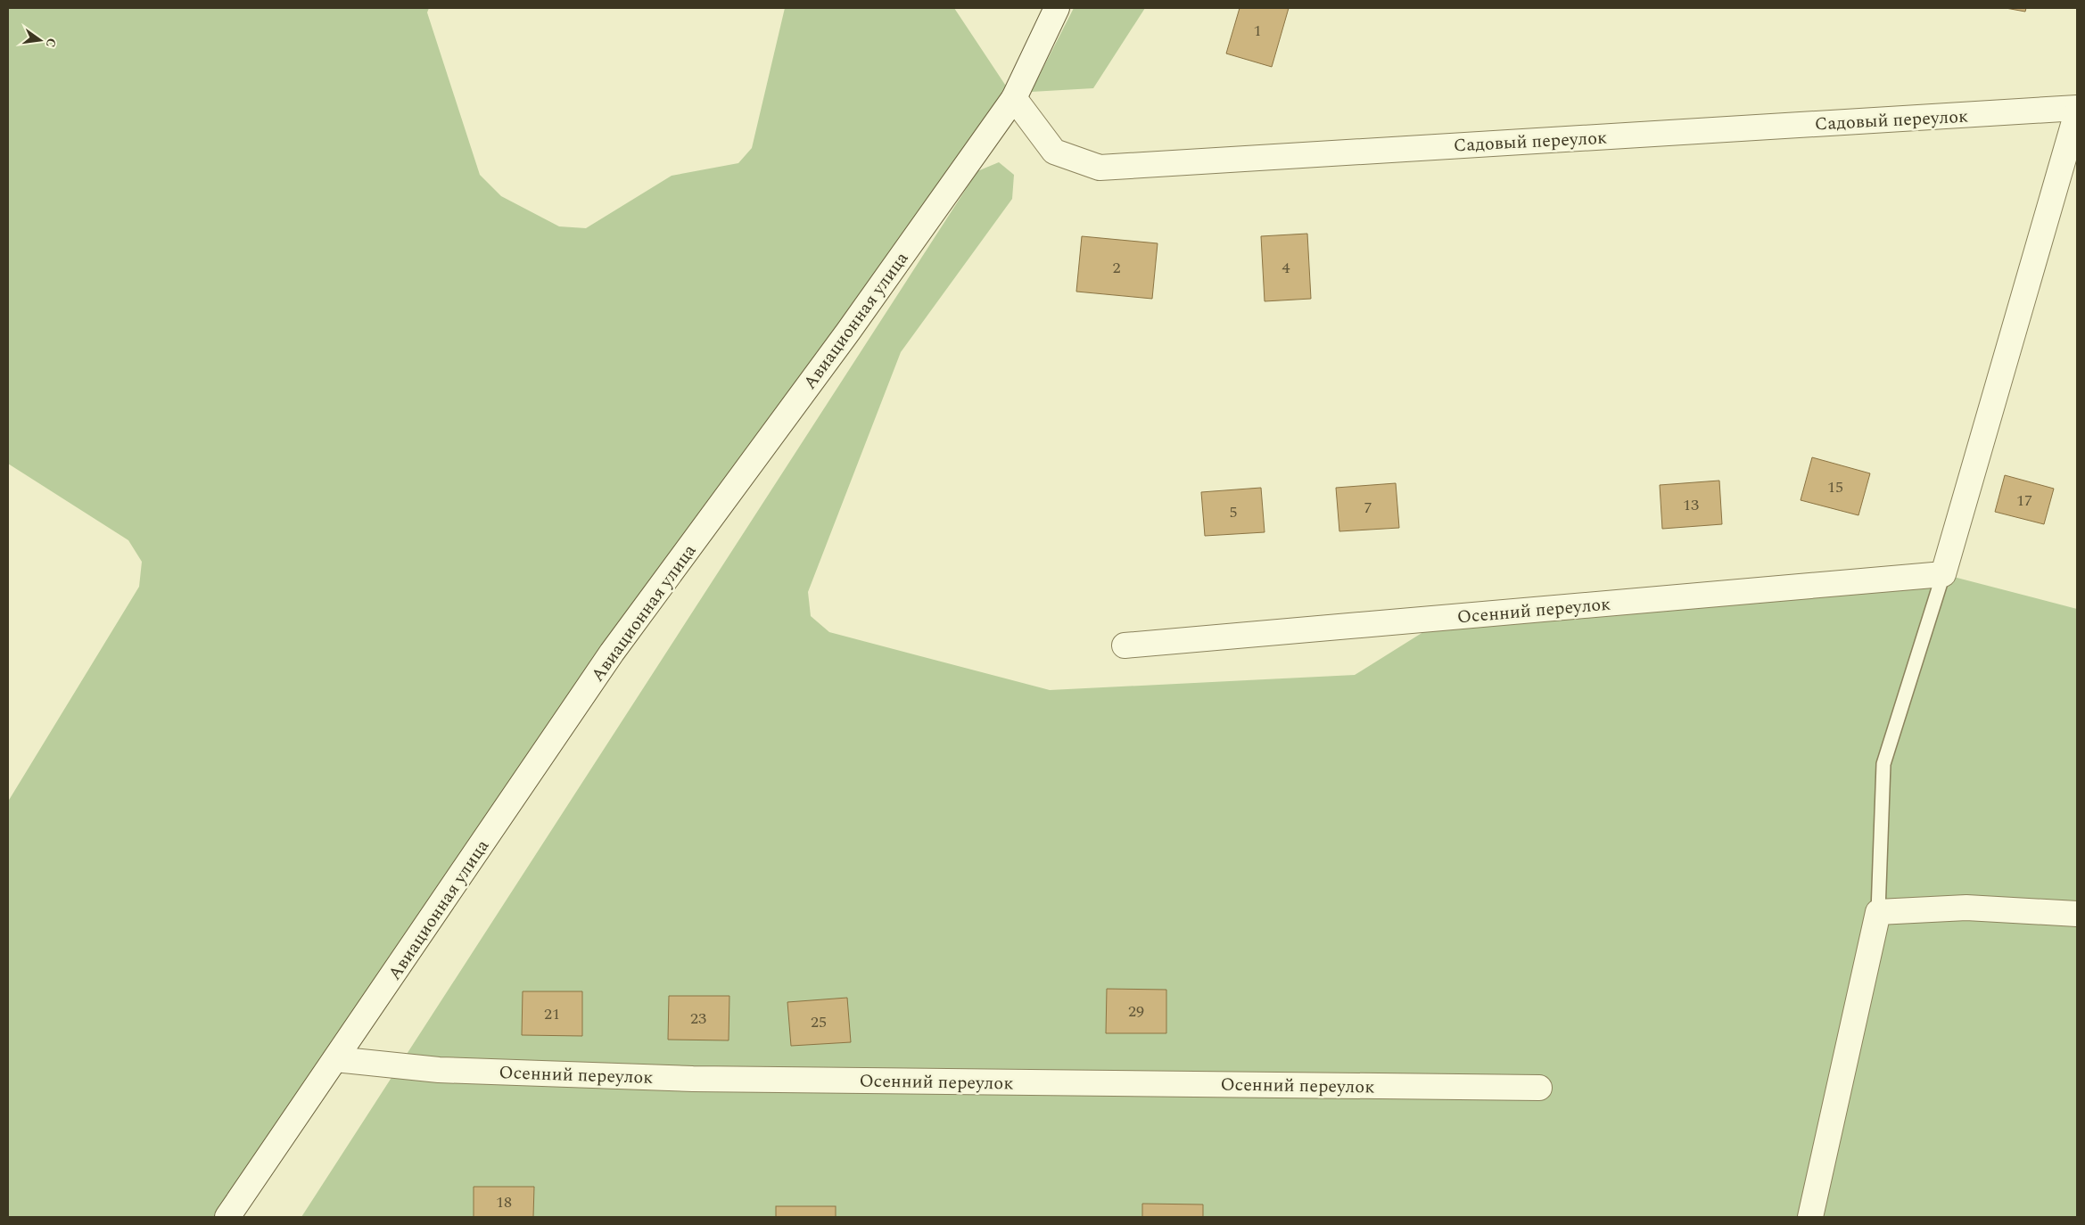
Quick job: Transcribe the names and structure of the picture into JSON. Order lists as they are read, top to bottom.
{
  "streets": {
    "street": ["Садовый переулок", "Авиационная улица", "Осенний переулок"]
  },
  "crossings": [
    ["Садовый переулок", "Авиационная улица"],
    ["Авиационная улица", "Осенний переулок"]
  ],
  "house_numbers": [
    "1",
    "2",
    "4",
    "15",
    "17",
    "13",
    "7",
    "5",
    "29",
    "21",
    "23",
    "25",
    "18"
  ],
  "north": "right"
}
